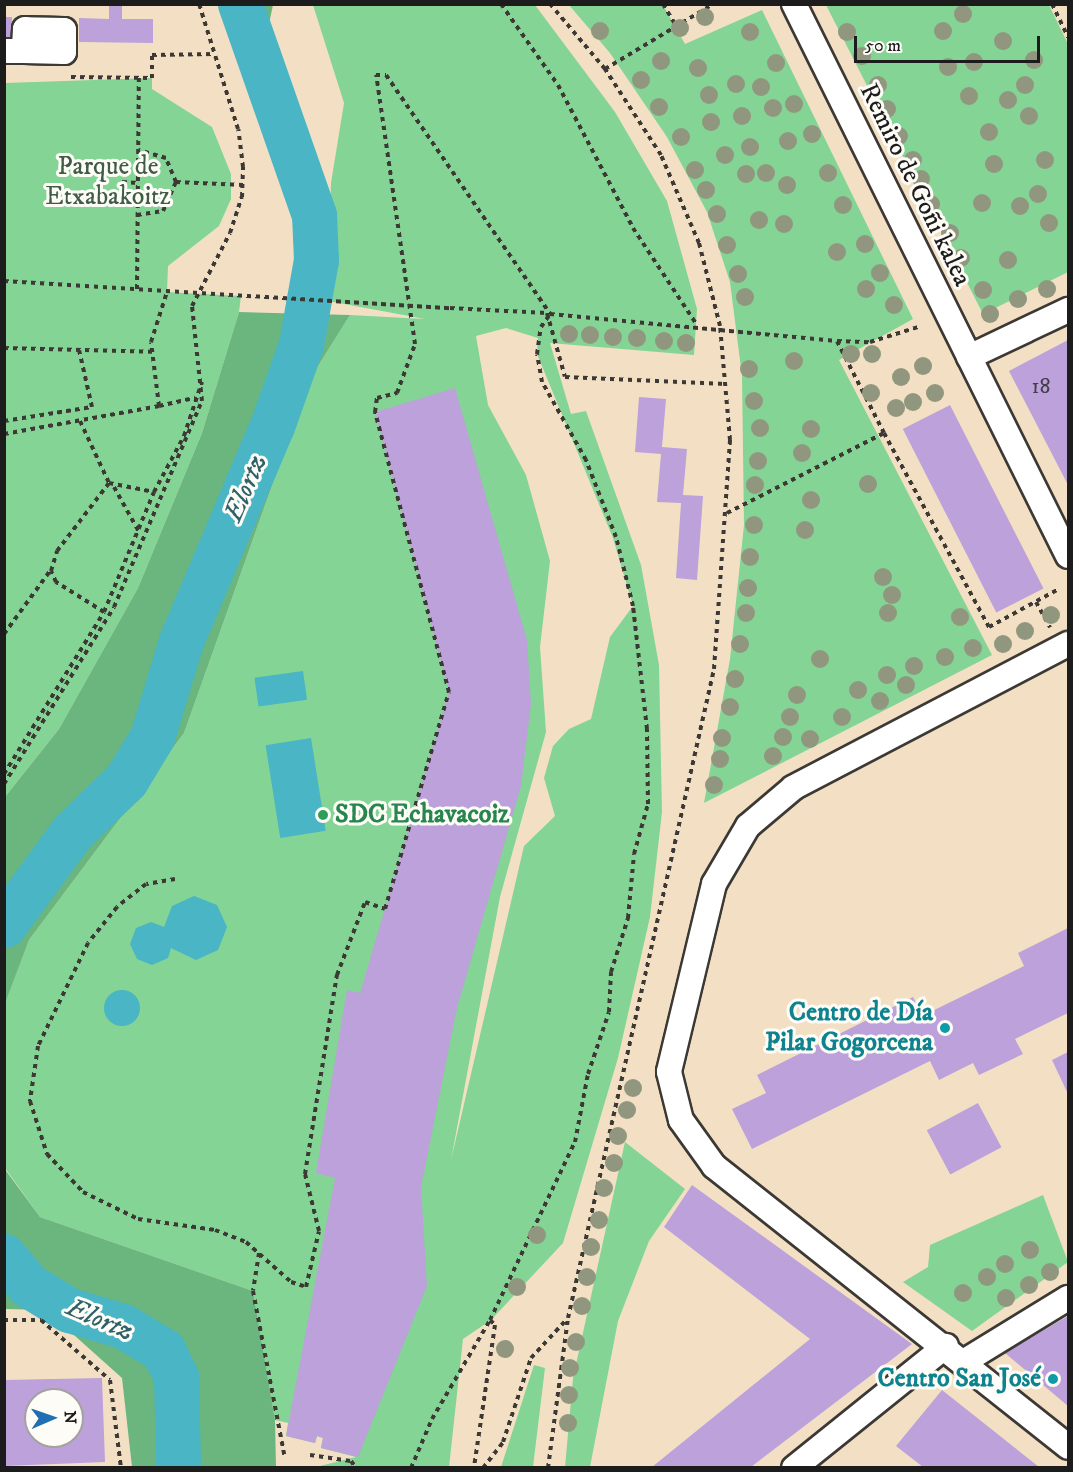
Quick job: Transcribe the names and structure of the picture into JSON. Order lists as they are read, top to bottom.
{
  "streets": {
    "street": ["Remiro de Goñi kalea"]
  },
  "water": ["Elortz"],
  "parks": ["Parque de Etxabakoitz"],
  "places": ["SDC Echavacoiz", "Centro de Día Pilar Gogorcena", "Centro San José"],
  "house_numbers": ["18"],
  "scale_bar": "50 m",
  "north": "right"
}
